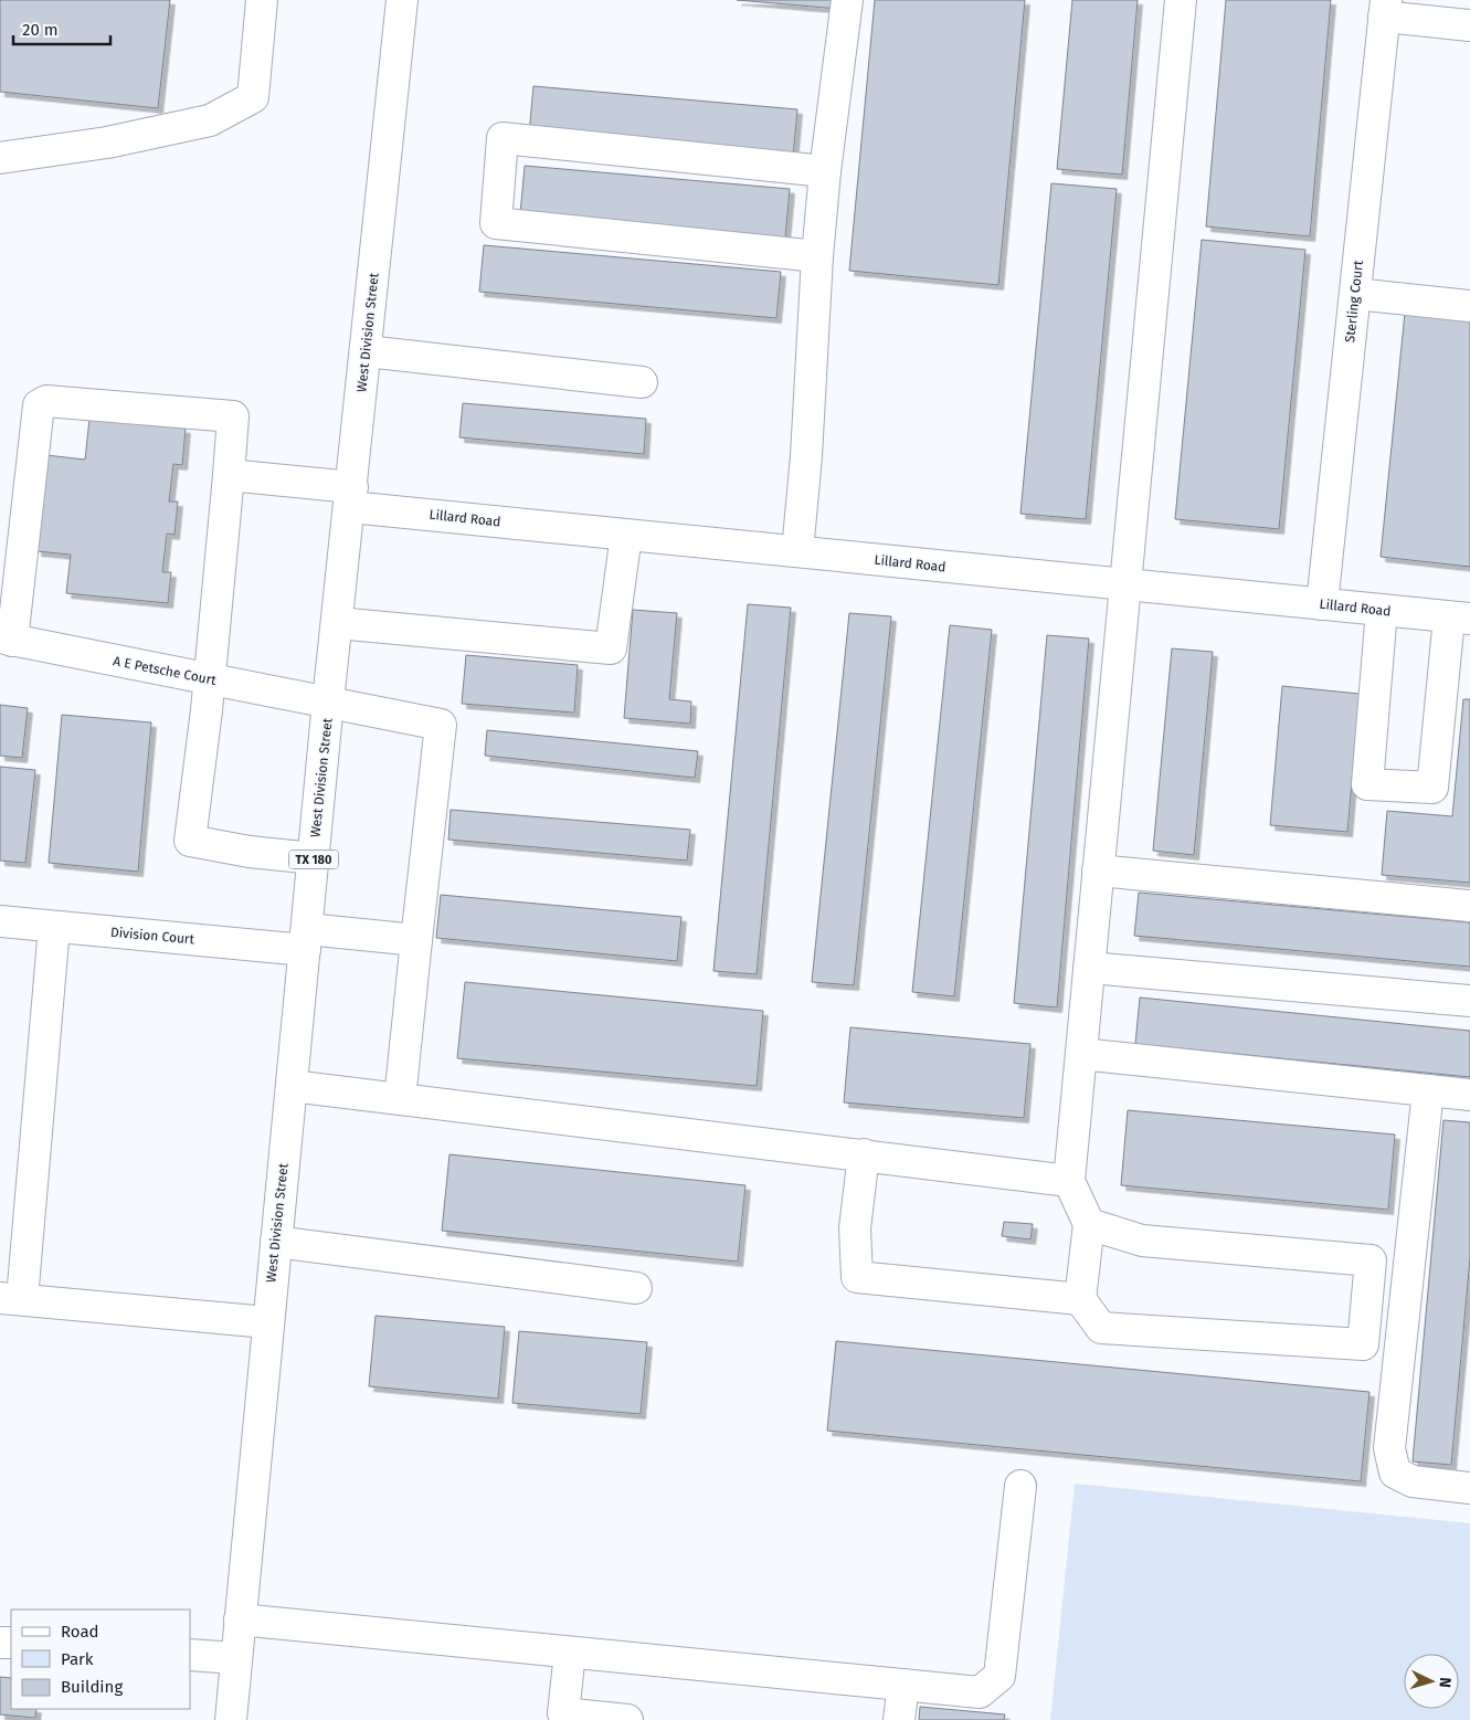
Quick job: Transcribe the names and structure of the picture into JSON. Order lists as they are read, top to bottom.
{
  "streets": {
    "main road": [
      "Sterling Court",
      "West Division Street",
      "Lillard Road",
      "A E Petsche Court",
      "TX 180",
      "Division Court"
    ]
  },
  "crossings": [
    ["Sterling Court", "Lillard Road"],
    ["West Division Street", "Lillard Road"],
    ["West Division Street", "A E Petsche Court"],
    ["West Division Street", "Division Court"],
    ["A E Petsche Court", "Division Court"]
  ],
  "legend": ["Road", "Park", "Building"],
  "scale_bar": "20 m",
  "north": "right"
}
